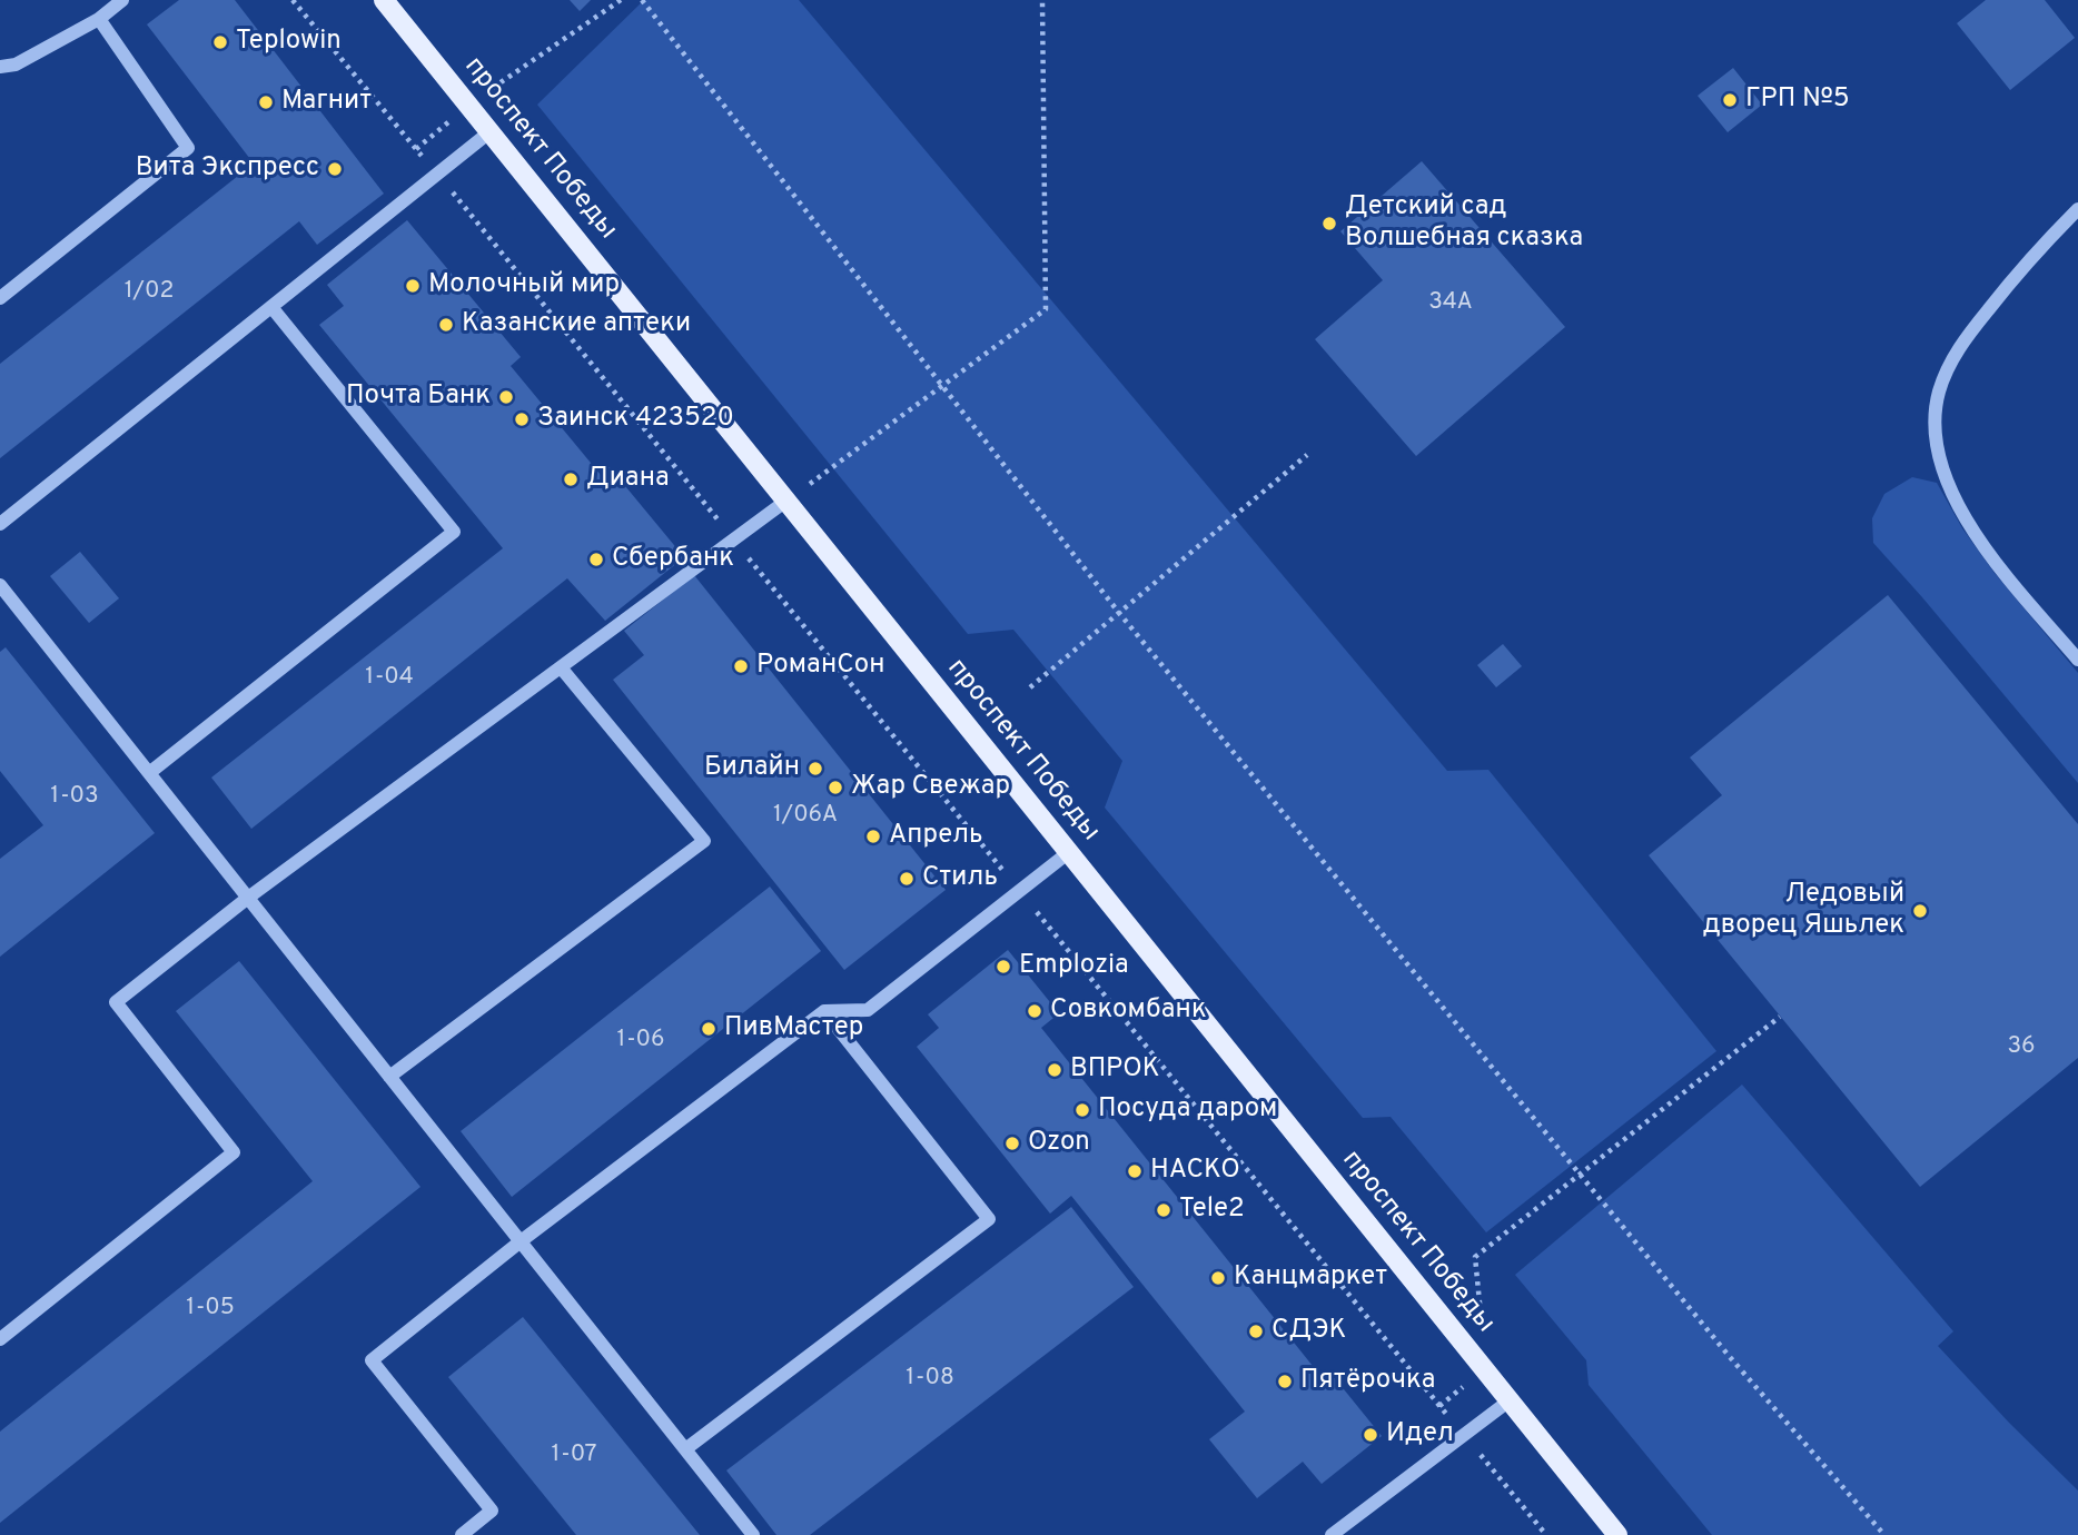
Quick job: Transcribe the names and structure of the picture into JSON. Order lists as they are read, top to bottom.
{
  "streets": {
    "main road": ["проспект Победы"]
  },
  "places": [
    "Teplowin",
    "ГРП №5",
    "Магнит",
    "Вита Экспресс",
    "Детский сад Волшебная сказка",
    "Молочный мир",
    "Казанские аптеки",
    "Почта Банк",
    "Заинск 423520",
    "Диана",
    "Сбербанк",
    "РоманСон",
    "Билайн",
    "Жар Свежар",
    "Апрель",
    "Стиль",
    "Ледовый дворец Яшьлек",
    "Emplozia",
    "Совкомбанк",
    "ПивМастер",
    "ВПРОК",
    "Посуда даром",
    "Ozon",
    "НАСКО",
    "Tele2",
    "Канцмаркет",
    "СДЭК",
    "Пятёрочка",
    "Идел"
  ],
  "house_numbers": [
    "1/02",
    "34А",
    "1-04",
    "1-03",
    "1/06А",
    "1-06",
    "36",
    "1-05",
    "1-08",
    "1-07"
  ]
}
